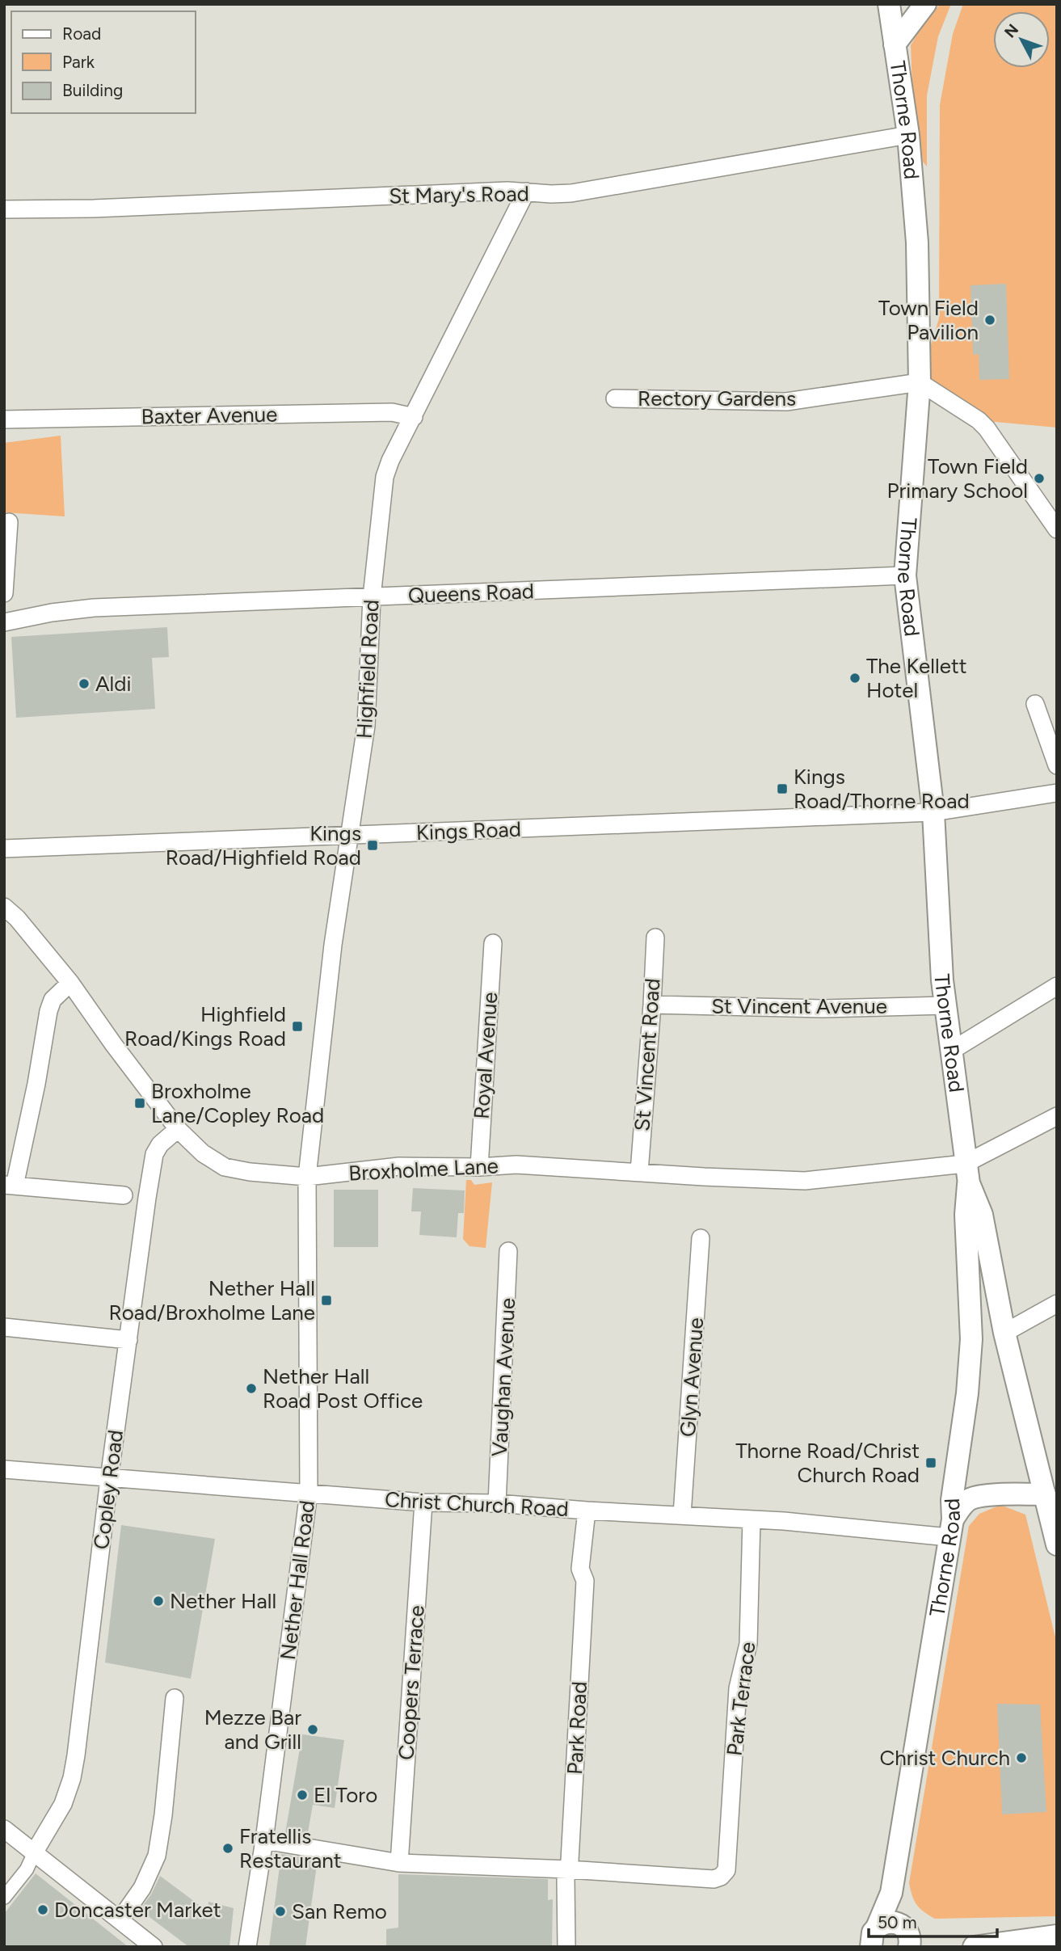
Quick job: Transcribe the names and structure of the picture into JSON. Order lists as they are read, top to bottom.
{
  "streets": {
    "street": [
      "Thorne Road",
      "St Mary's Road",
      "Rectory Gardens",
      "Baxter Avenue",
      "Queens Road",
      "Highfield Road",
      "Kings Road",
      "St Vincent Avenue",
      "St Vincent Road",
      "Royal Avenue",
      "Broxholme Lane",
      "Vaughan Avenue",
      "Glyn Avenue",
      "Copley Road",
      "Christ Church Road",
      "Nether Hall Road",
      "Coopers Terrace",
      "Park Terrace",
      "Park Road"
    ]
  },
  "crossings": [
    ["Thorne Road", "St Mary's Road"],
    ["Thorne Road", "Rectory Gardens"],
    ["Thorne Road", "Queens Road"],
    ["Thorne Road", "Kings Road"],
    ["Thorne Road", "St Vincent Avenue"],
    ["Thorne Road", "Broxholme Lane"],
    ["Thorne Road", "Christ Church Road"],
    ["St Mary's Road", "Highfield Road"],
    ["Baxter Avenue", "Highfield Road"],
    ["Queens Road", "Highfield Road"],
    ["Highfield Road", "Kings Road"],
    ["Highfield Road", "Broxholme Lane"],
    ["Highfield Road", "Nether Hall Road"],
    ["St Vincent Avenue", "St Vincent Road"],
    ["St Vincent Road", "Broxholme Lane"],
    ["Royal Avenue", "Broxholme Lane"],
    ["Broxholme Lane", "Copley Road"],
    ["Broxholme Lane", "Nether Hall Road"],
    ["Vaughan Avenue", "Christ Church Road"],
    ["Glyn Avenue", "Christ Church Road"],
    ["Copley Road", "Christ Church Road"],
    ["Christ Church Road", "Nether Hall Road"],
    ["Christ Church Road", "Coopers Terrace"],
    ["Christ Church Road", "Park Terrace"],
    ["Christ Church Road", "Park Road"],
    ["Park Terrace", "Park Road"]
  ],
  "places": {
    "other": [
      "Town Field Pavilion",
      "Town Field Primary School",
      "The Kellett Hotel",
      "Aldi",
      "Nether Hall Road Post Office",
      "Nether Hall",
      "Mezze Bar and Grill",
      "Christ Church",
      "El Toro",
      "Fratellis Restaurant",
      "Doncaster Market",
      "San Remo"
    ],
    "transit": [
      "Kings Road/Thorne Road",
      "Kings Road/Highfield Road",
      "Highfield Road/Kings Road",
      "Broxholme Lane/Copley Road",
      "Nether Hall Road/Broxholme Lane",
      "Thorne Road/Christ Church Road"
    ]
  },
  "legend": ["Road", "Park", "Building"],
  "scale_bar": "50 m",
  "north": "top left"
}
